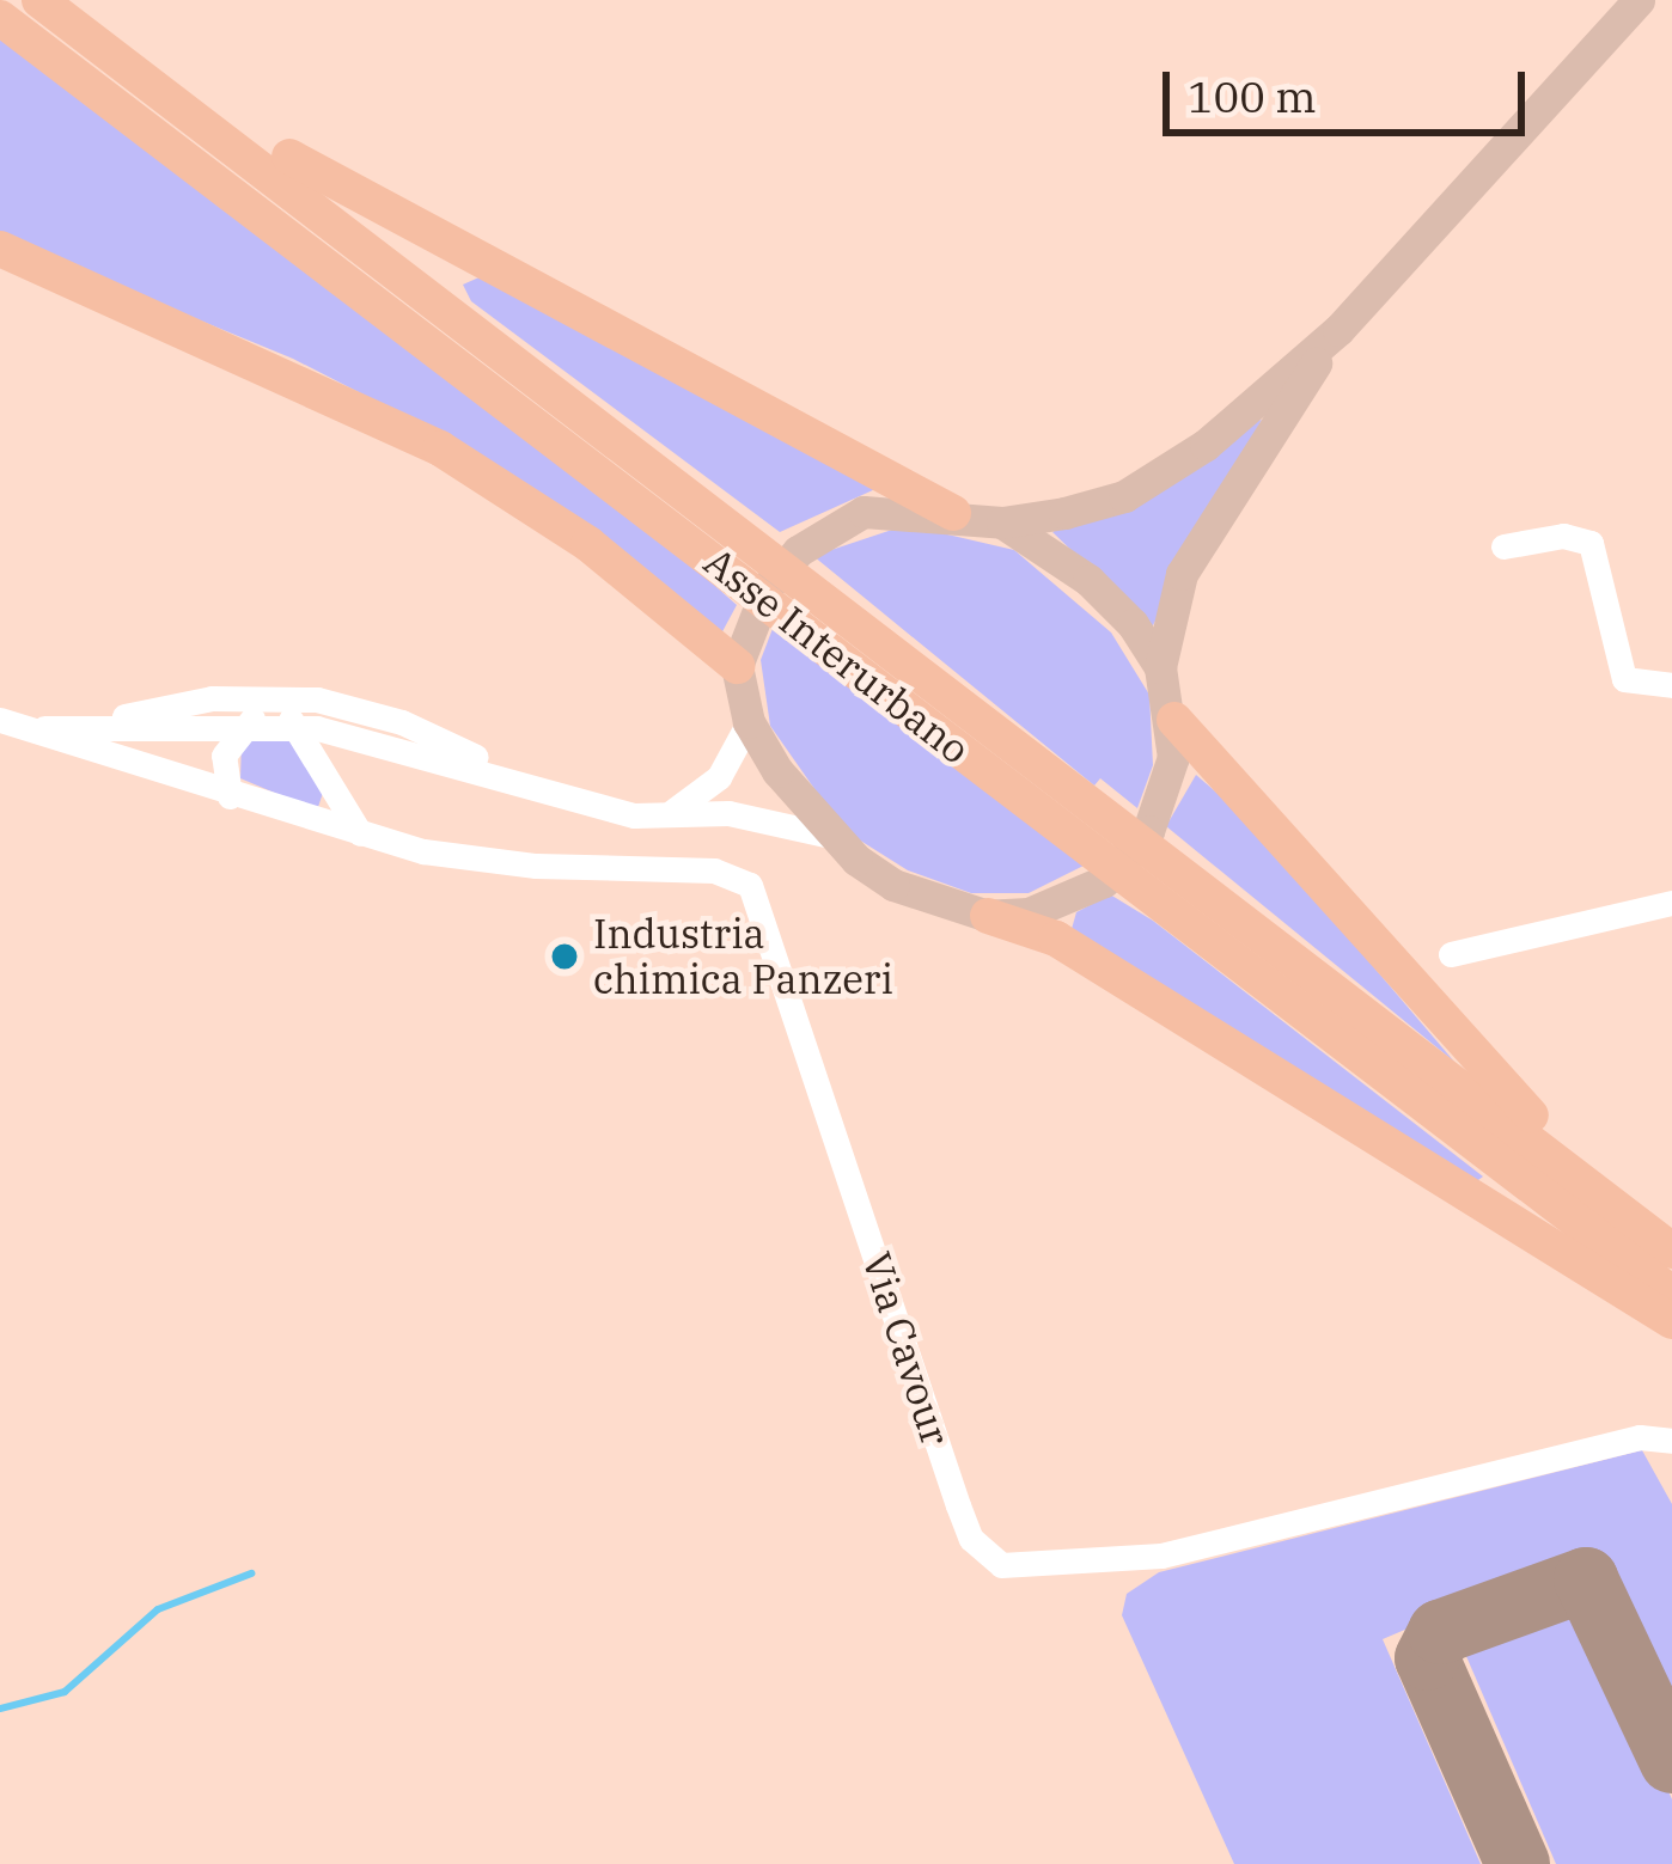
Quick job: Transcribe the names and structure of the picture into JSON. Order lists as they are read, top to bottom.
{
  "streets": {
    "highway": ["Asse Interurbano"],
    "street": ["Via Cavour"]
  },
  "places": ["Industria chimica Panzeri"],
  "scale_bar": "100 m"
}
